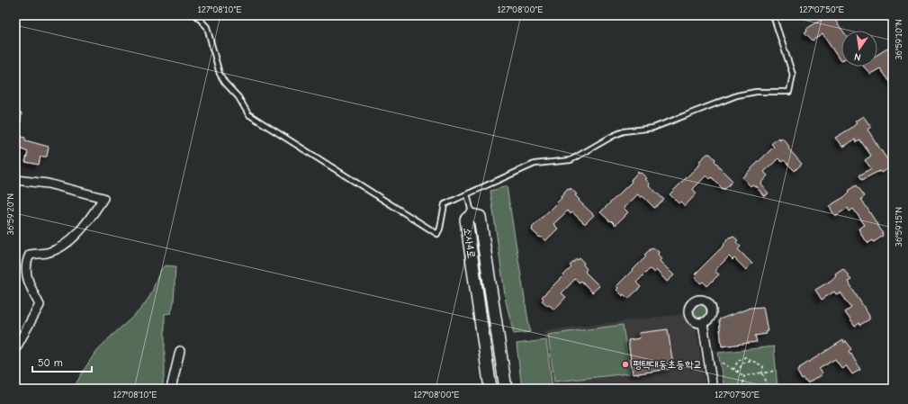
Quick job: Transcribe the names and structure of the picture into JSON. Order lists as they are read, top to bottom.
{
  "streets": {
    "main road": ["소사4로"]
  },
  "places": ["평택대동초등학교"],
  "scale_bar": "50 m",
  "north": "bottom",
  "coordinates": [
    "127°08'10\"E",
    "127°08'00\"E",
    "127°07'50\"E",
    "36°59'10\"N",
    "36°59'20\"N",
    "36°59'15\"N"
  ]
}
